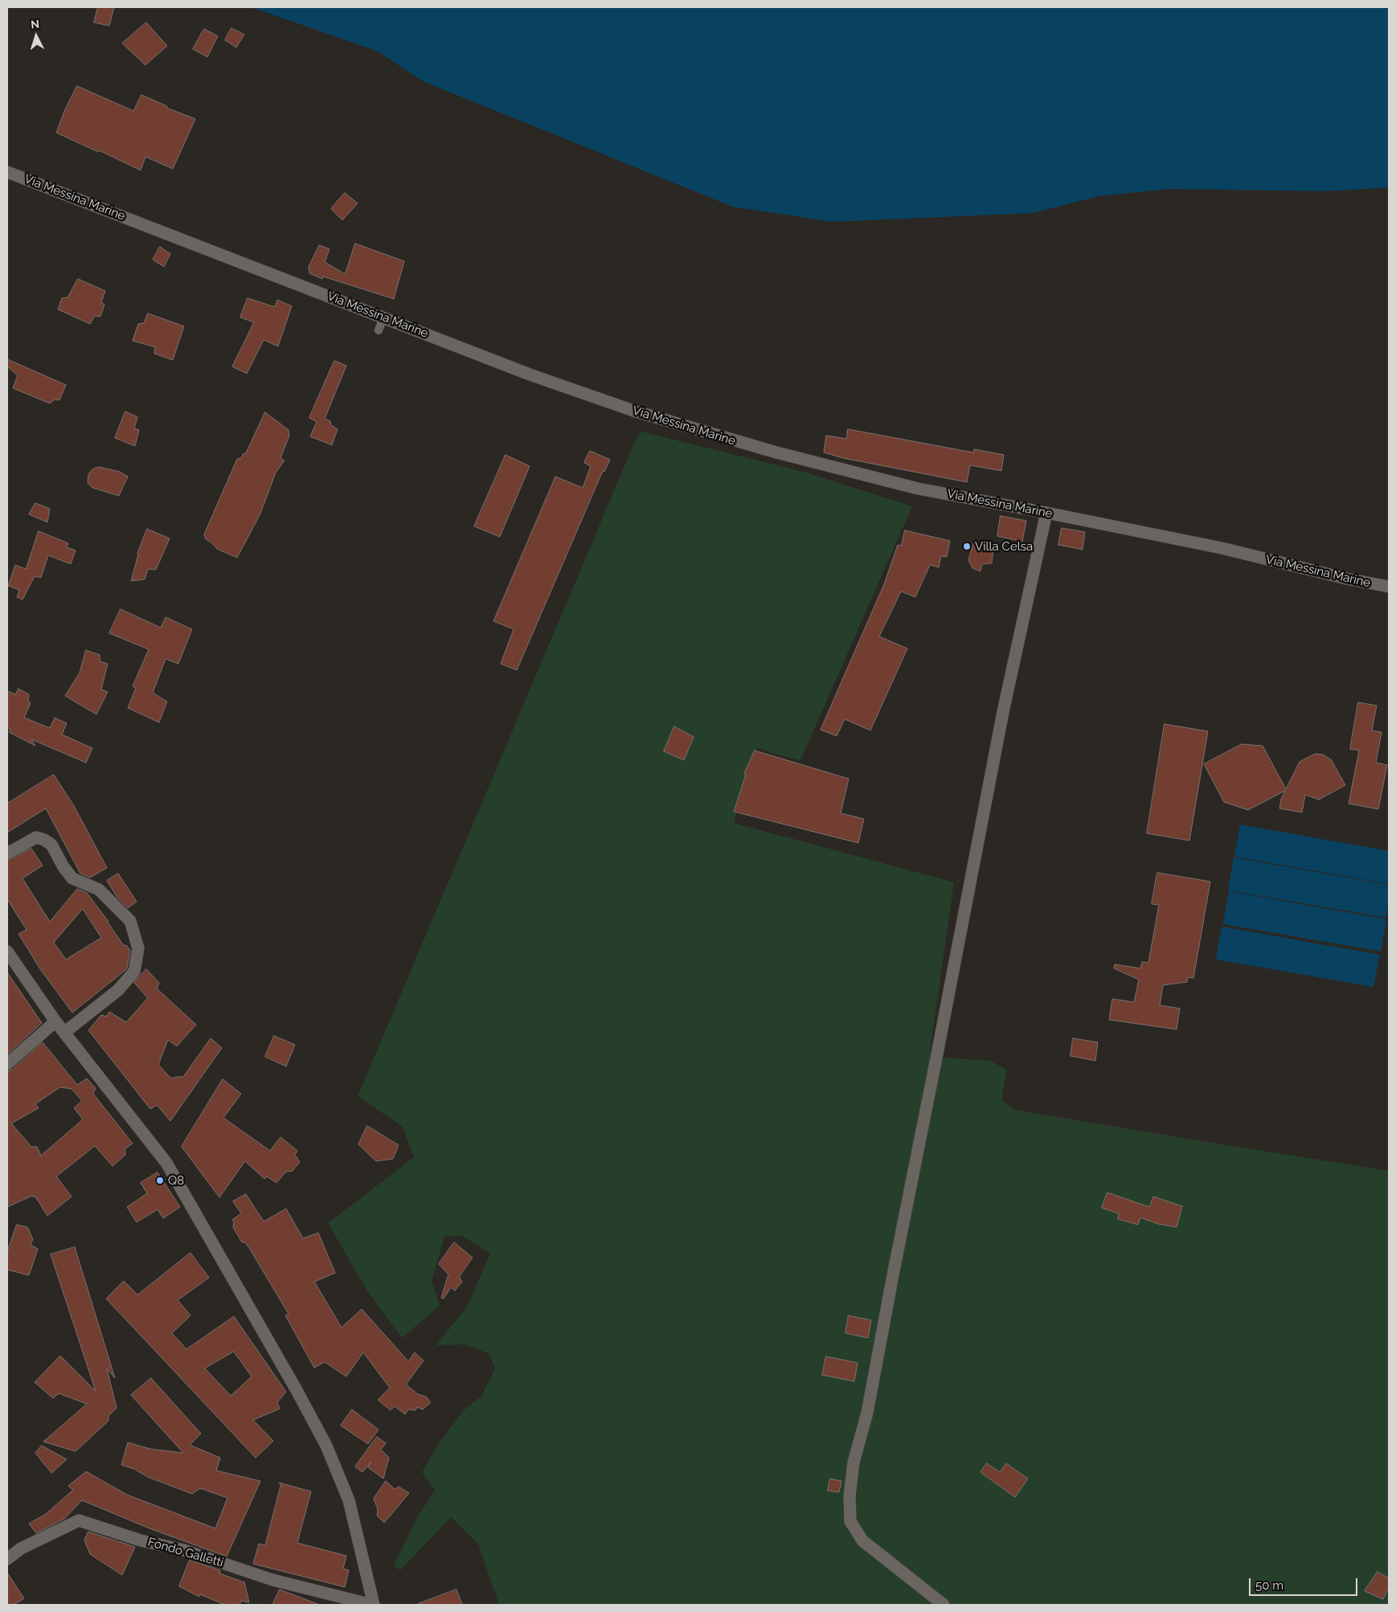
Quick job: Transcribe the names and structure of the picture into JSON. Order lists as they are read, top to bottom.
{
  "streets": {
    "main road": ["Via Messina Marine", "Fondo Galletti"]
  },
  "places": ["Villa Celsa", "Q8"],
  "scale_bar": "50 m",
  "north": "top"
}
